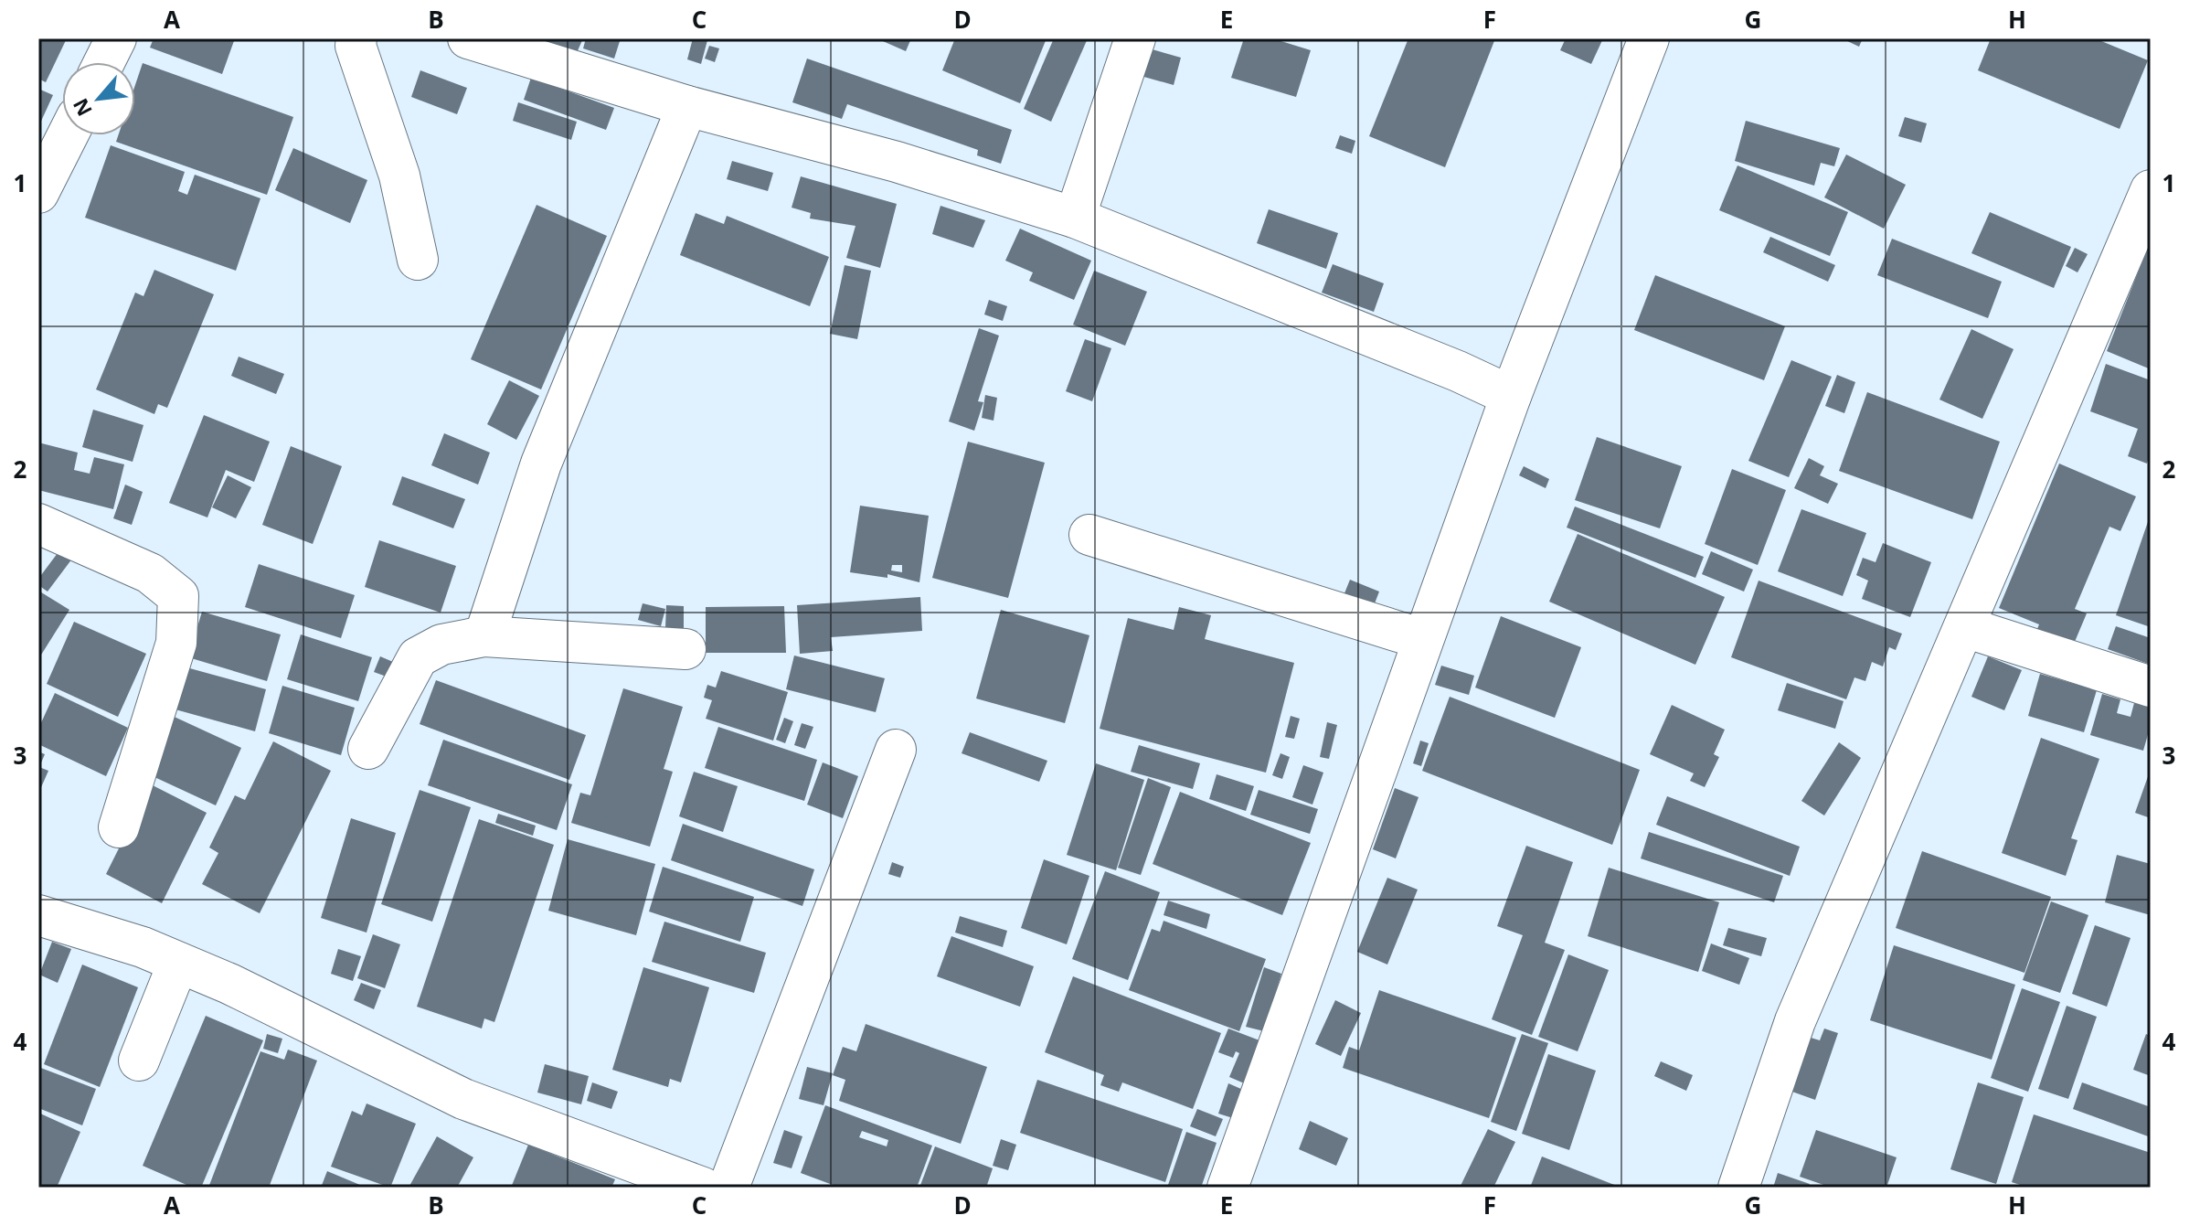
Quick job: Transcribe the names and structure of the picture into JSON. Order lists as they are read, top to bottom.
{
  "north": "bottom left",
  "grid": {
    "columns": [
      "A",
      "B",
      "C",
      "D",
      "E",
      "F",
      "G",
      "H"
    ],
    "rows": [
      "1",
      "2",
      "3",
      "4"
    ]
  }
}
